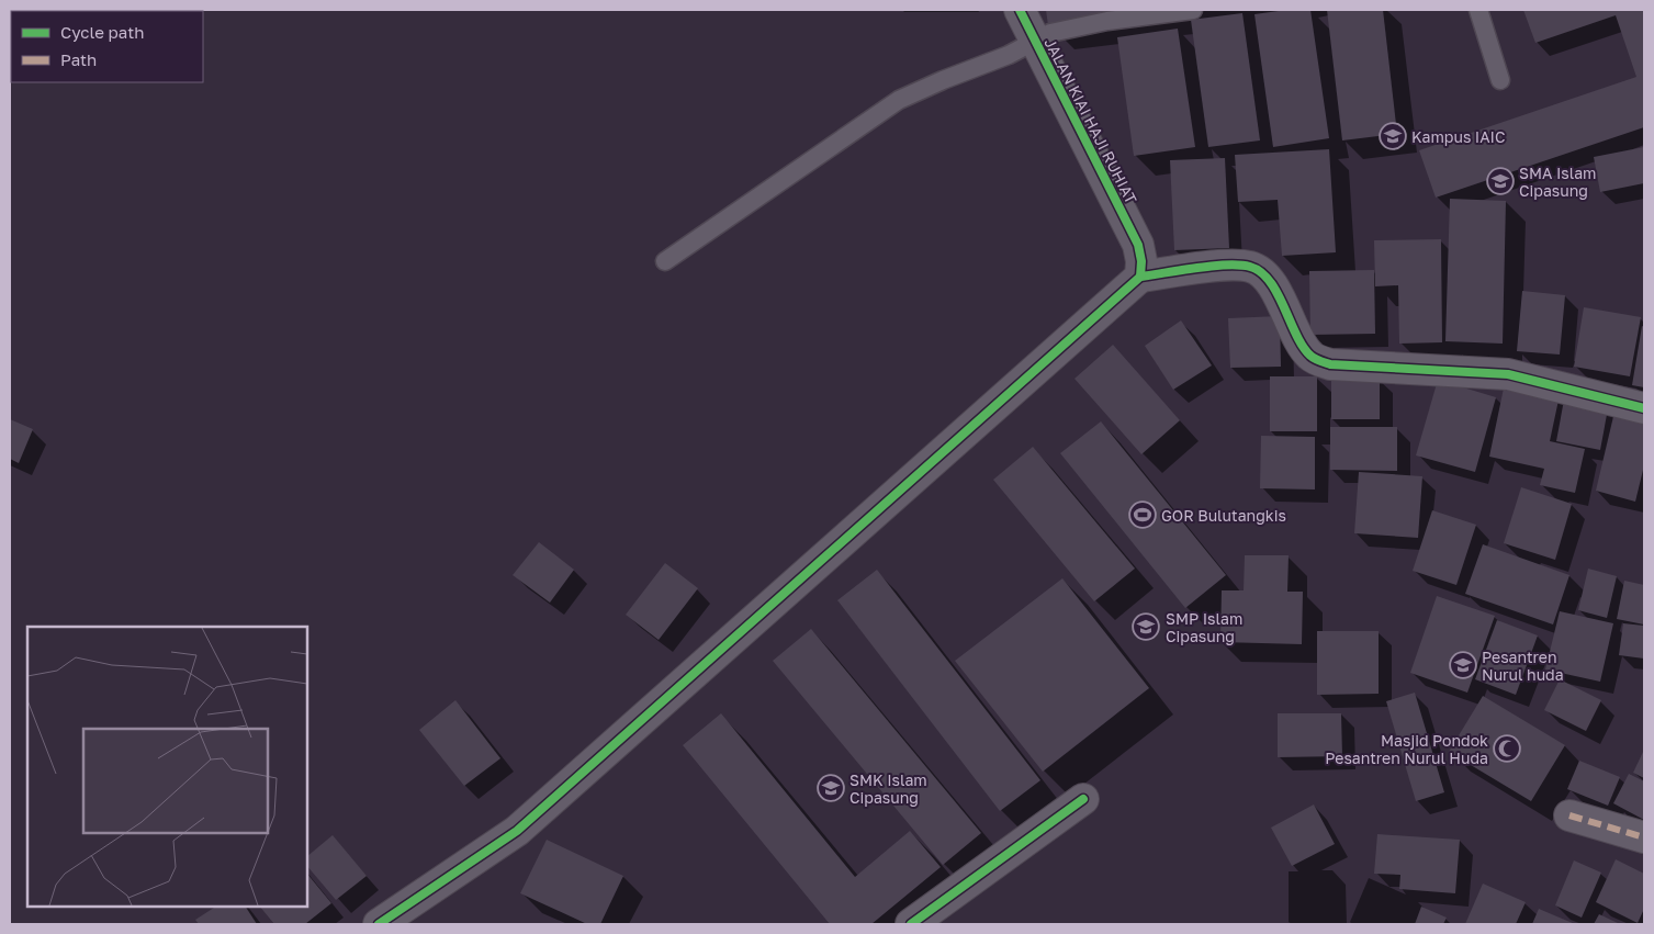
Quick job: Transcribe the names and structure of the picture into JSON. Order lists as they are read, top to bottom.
{
  "streets": {
    "street": ["JALAN KIAI HAJI RUHIAT"]
  },
  "places": {
    "school or university": [
      "Kampus IAIC",
      "SMA Islam Cipasung",
      "SMP Islam Cipasung",
      "Pesantren Nurul huda",
      "SMK Islam Cipasung"
    ],
    "sports": ["GOR Bulutangkis"],
    "mosque": ["Masjid Pondok Pesantren Nurul Huda"]
  },
  "legend": ["Cycle path", "Path"]
}
